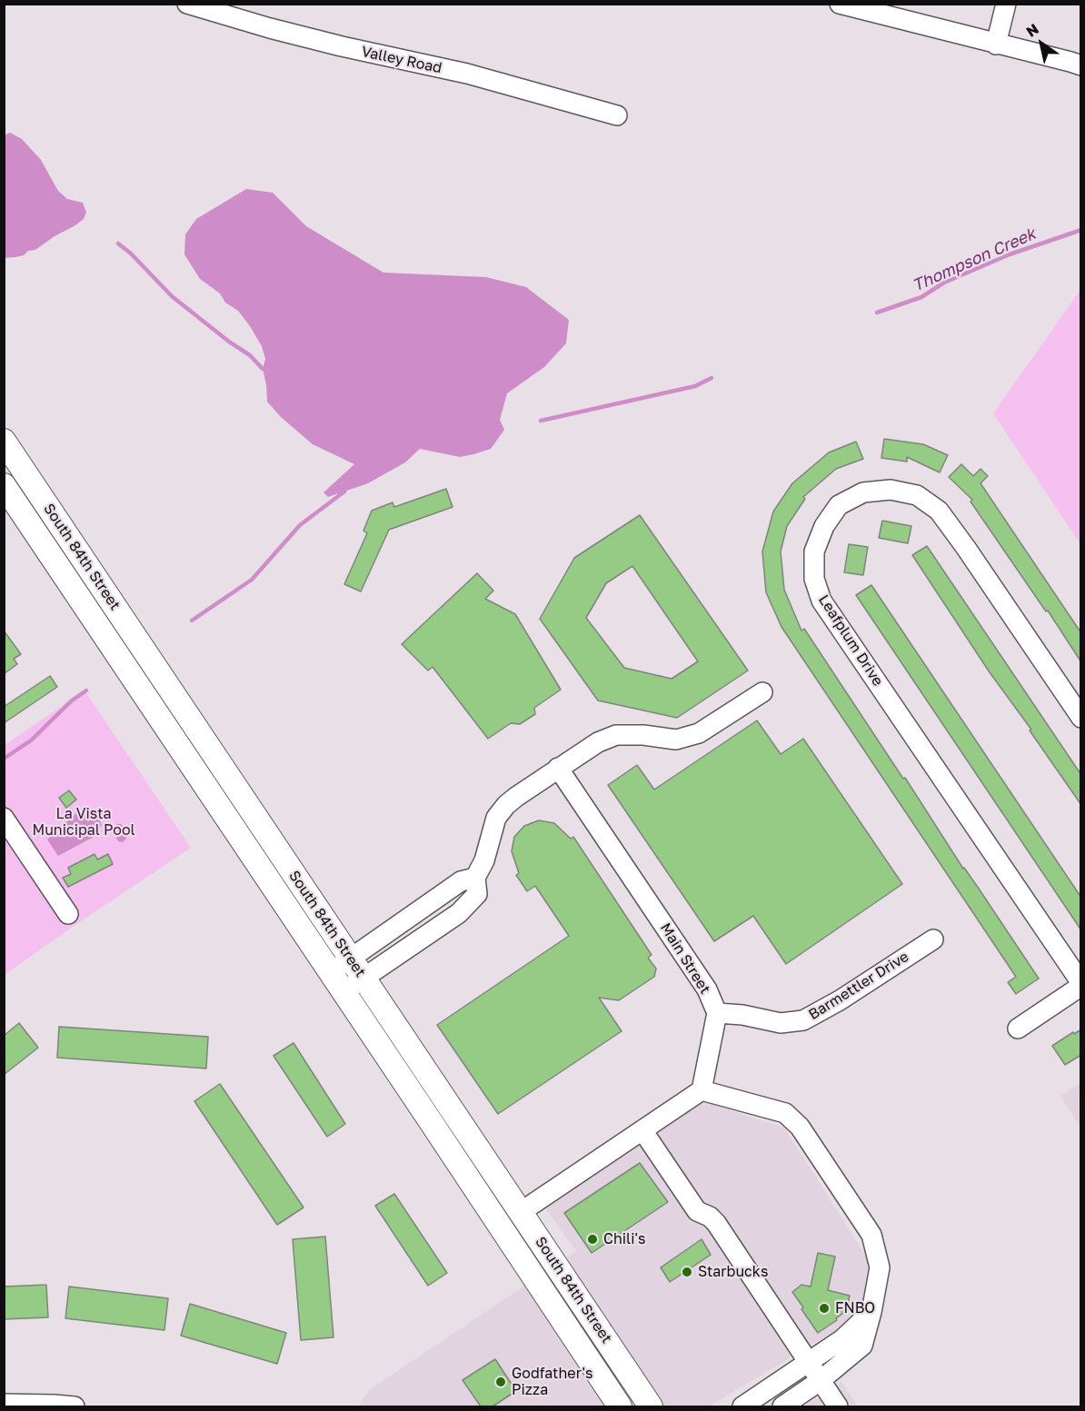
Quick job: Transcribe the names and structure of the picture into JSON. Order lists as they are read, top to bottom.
{
  "streets": {
    "main road": ["South 84th Street"],
    "street": [
      "Valley Road",
      "Leafplum Drive",
      "Main Street",
      "Barmettler Drive"
    ]
  },
  "crossings": [
    ["Main Street", "Barmettler Drive"]
  ],
  "water": ["Thompson Creek"],
  "parks": ["La Vista Municipal Pool"],
  "places": [
    "Chili's",
    "Starbucks",
    "FNBO",
    "Godfather's Pizza"
  ],
  "north": "top left"
}
